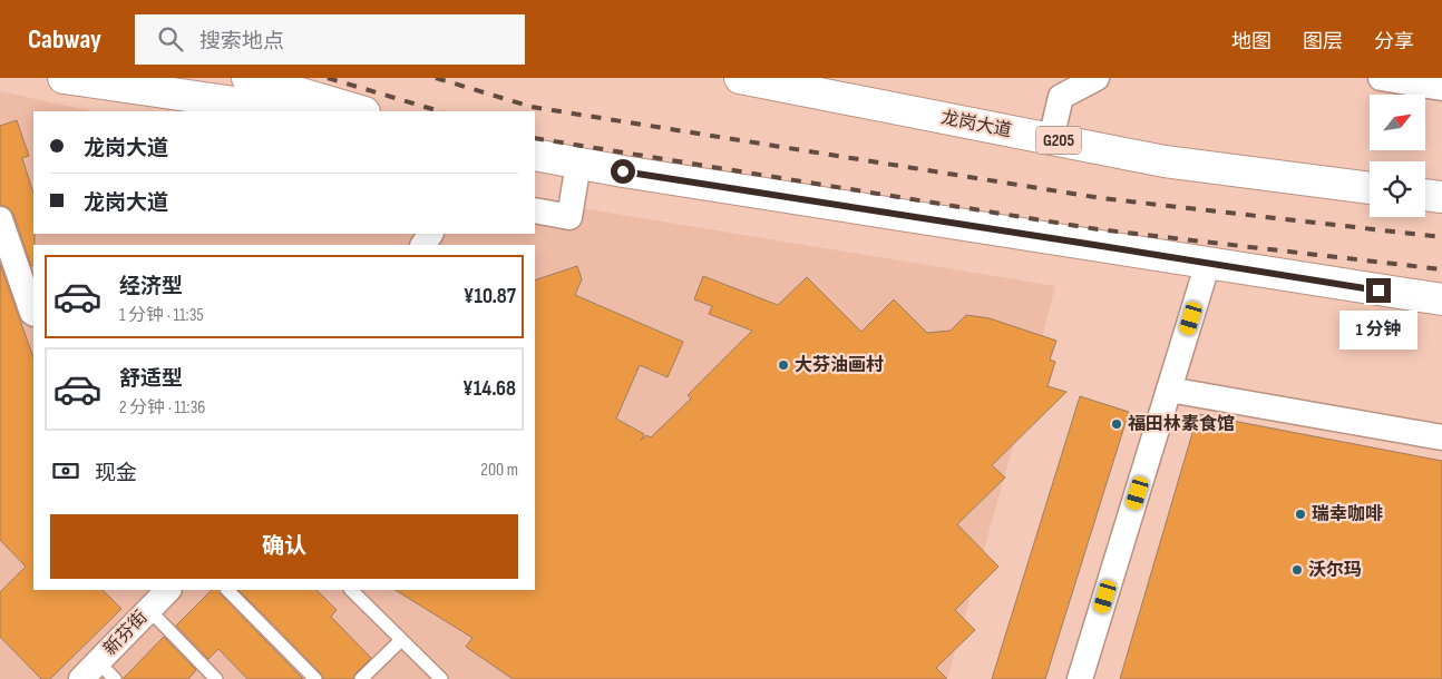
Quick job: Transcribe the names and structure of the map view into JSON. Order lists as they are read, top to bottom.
{
  "streets": {
    "highway": ["龙岗大道", "G205"],
    "street": ["新芬街"]
  },
  "places": [
    "大芬油画村",
    "福田林素食馆",
    "瑞幸咖啡",
    "沃尔玛"
  ],
  "north": "top right",
  "page": {
    "header": "Cabway",
    "search": "搜索地点",
    "nav": ["地图", "图层", "分享"],
    "banner": ["龙岗大道", "龙岗大道"],
    "list": [
      {
        "name": "经济型",
        "note": "1 分钟 · 11:35",
        "value": "¥10.87"
      },
      {
        "name": "舒适型",
        "note": "2 分钟 · 11:36",
        "value": "¥14.68"
      }
    ],
    "bubble": "1 分钟",
    "pay": ["现金", "200 m"],
    "buttons": "确认"
  }
}
